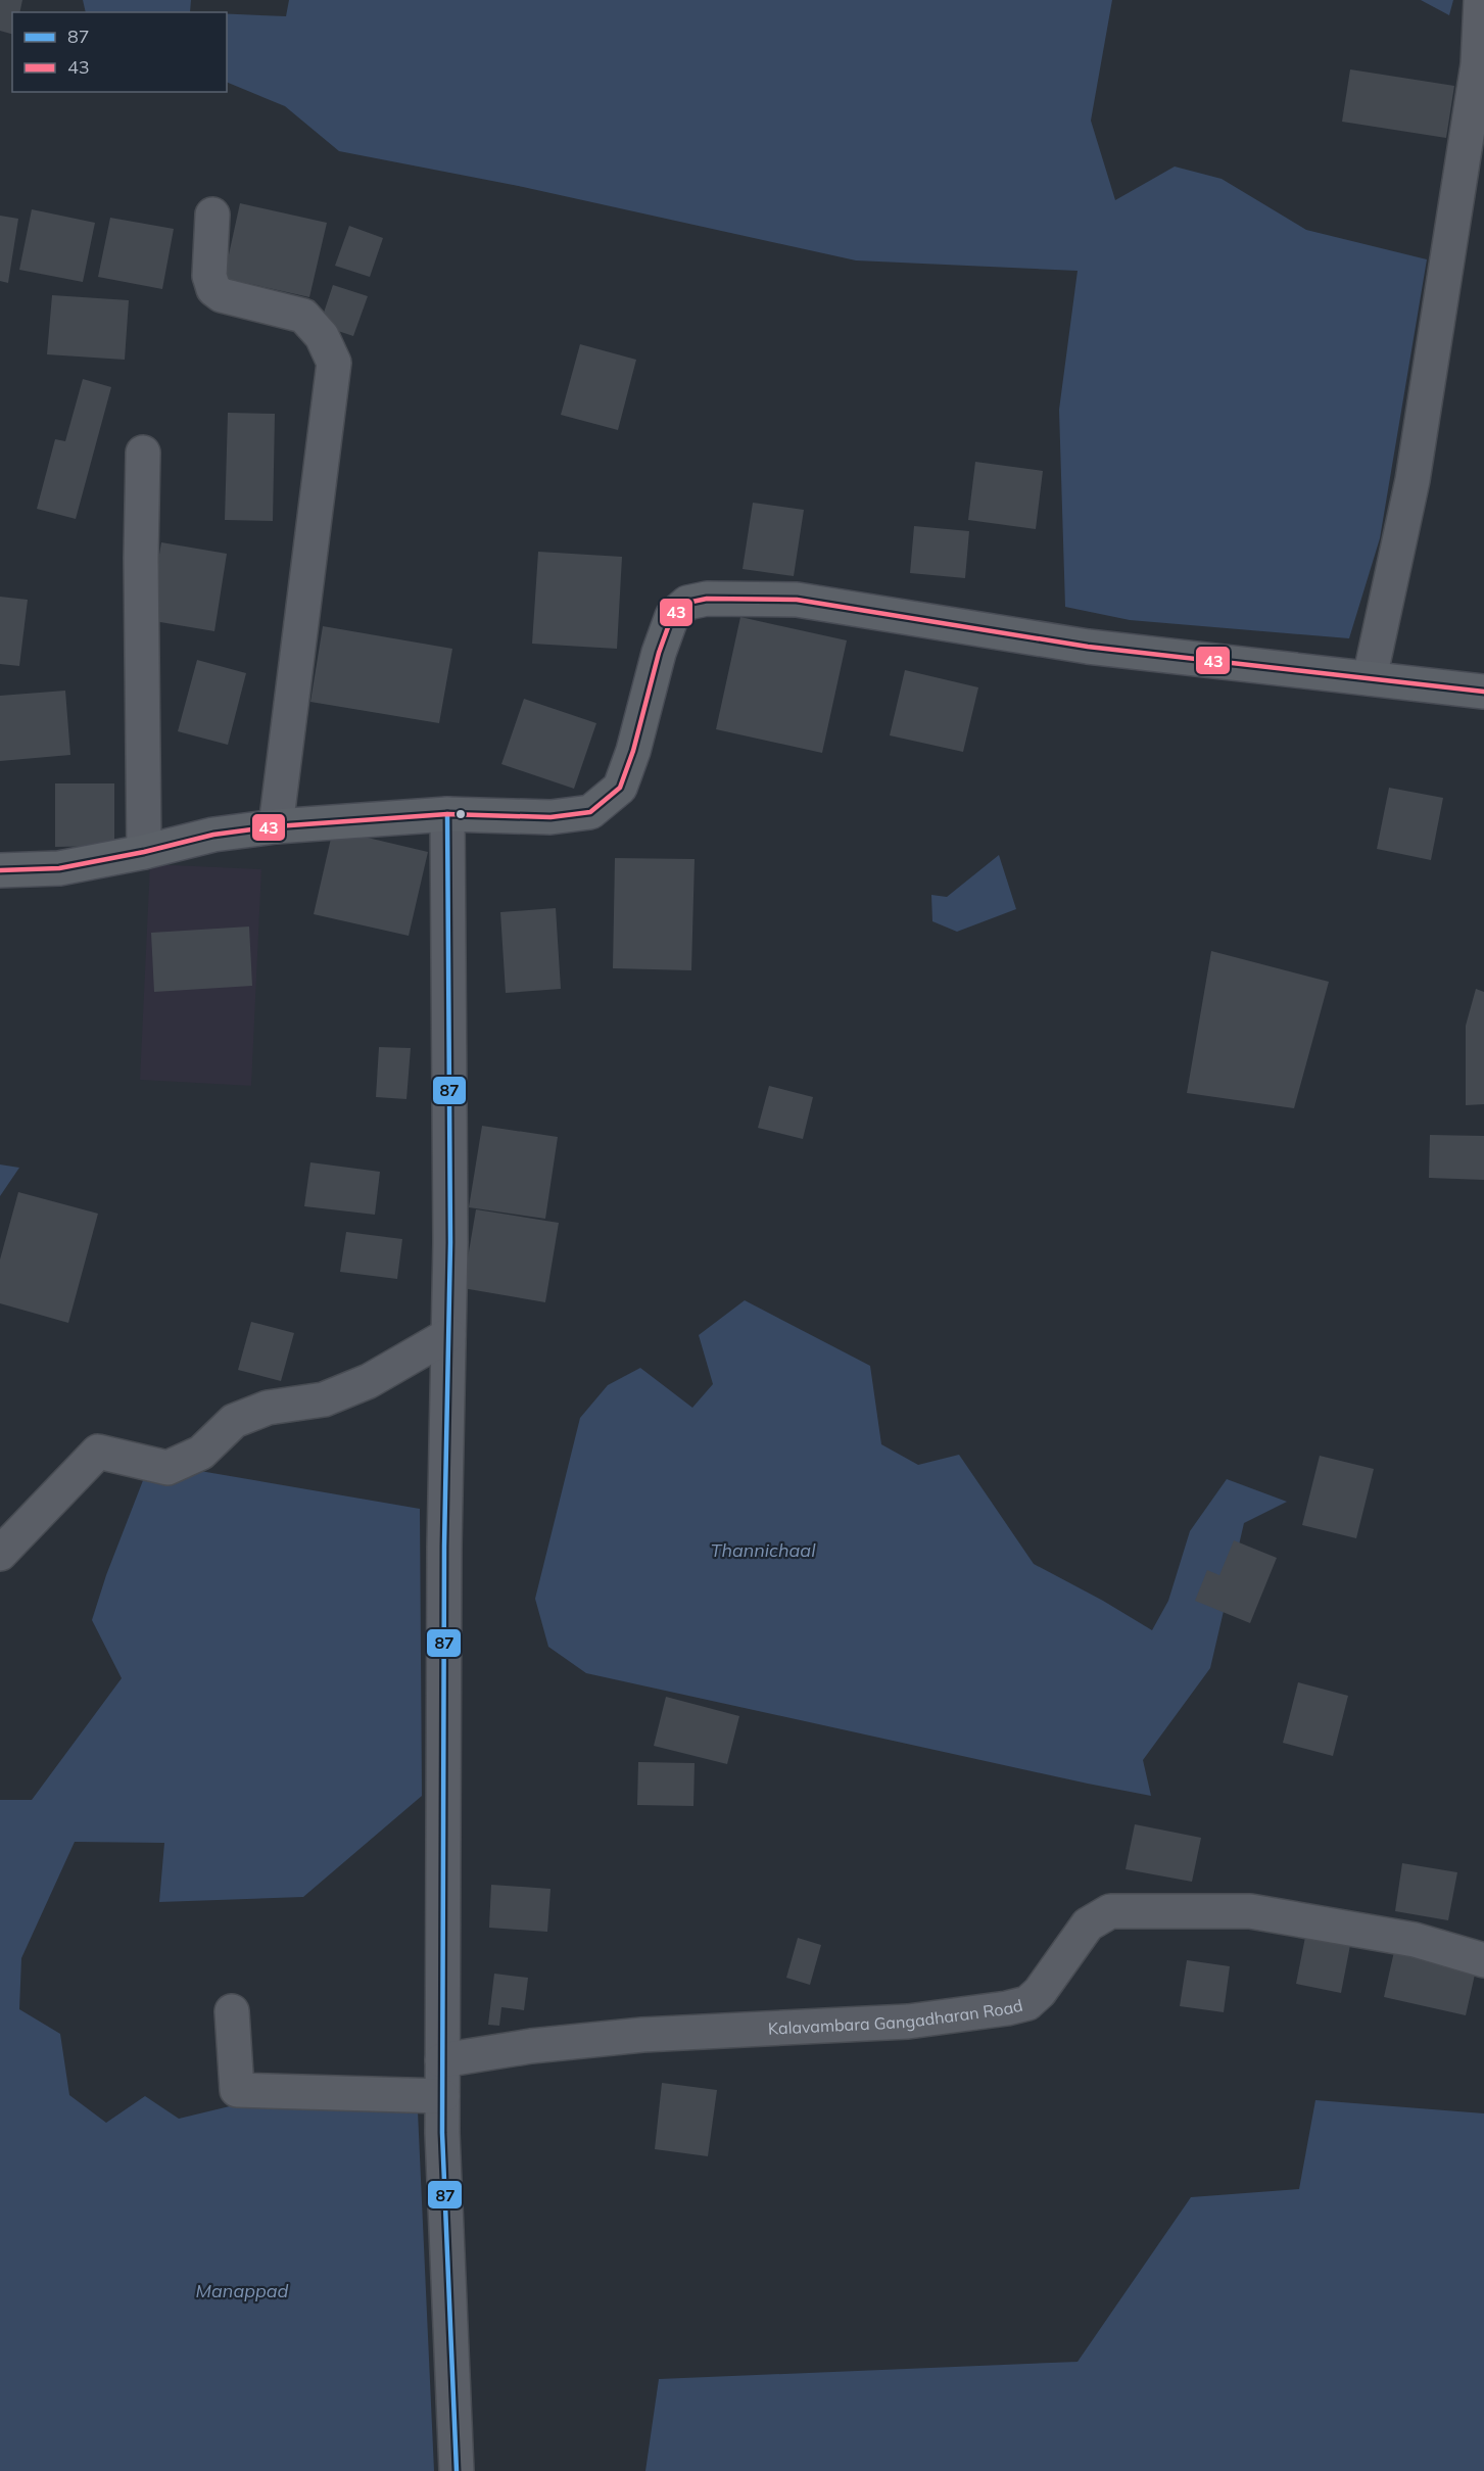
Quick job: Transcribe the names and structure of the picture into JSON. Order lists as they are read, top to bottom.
{
  "streets": {
    "street": ["Kalavambara Gangadharan Road"]
  },
  "water": ["Thannichaal", "Manappad"],
  "lines": ["transit line 43", "transit line 87"],
  "legend": ["87", "43"]
}
